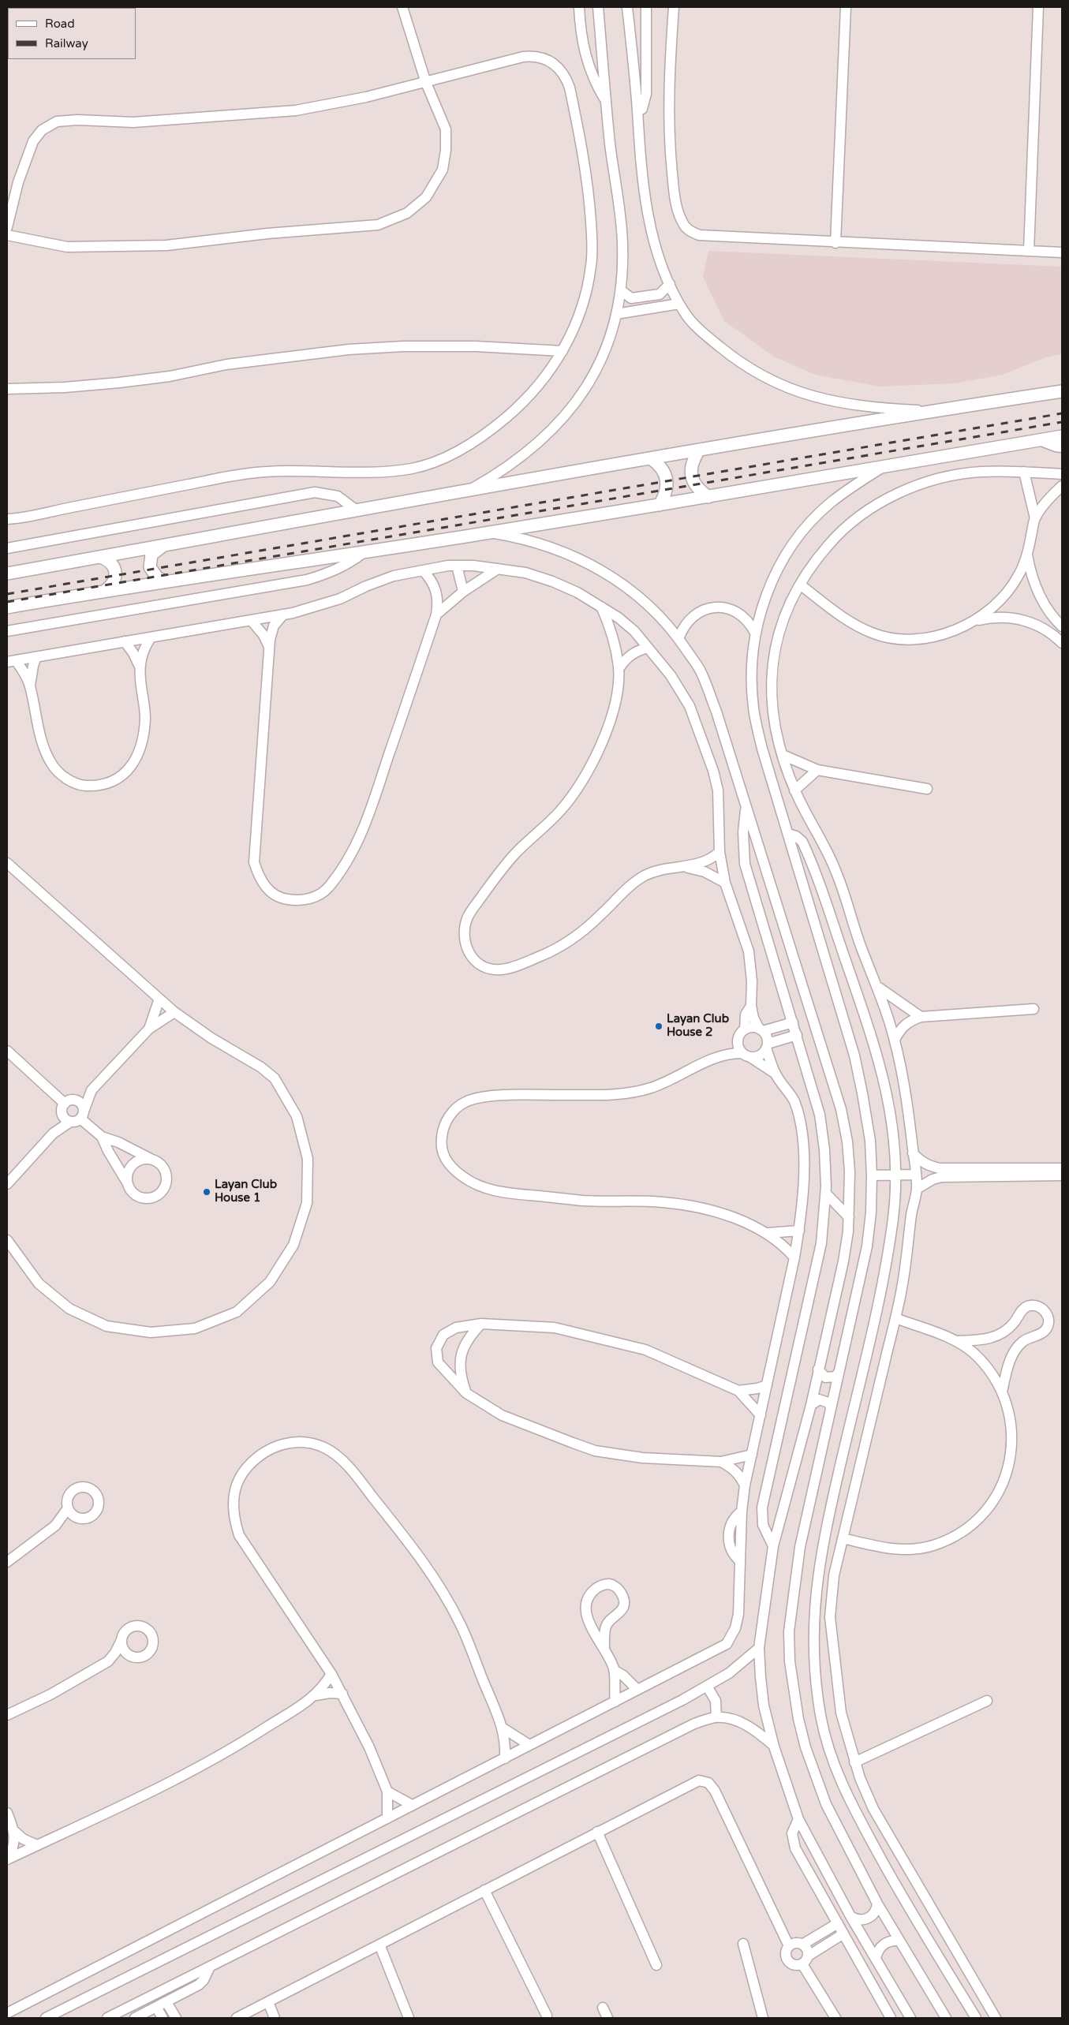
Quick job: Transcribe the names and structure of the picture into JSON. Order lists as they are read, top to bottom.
{
  "places": ["Layan Club House 2", "Layan Club House 1"],
  "legend": ["Road", "Railway"]
}
